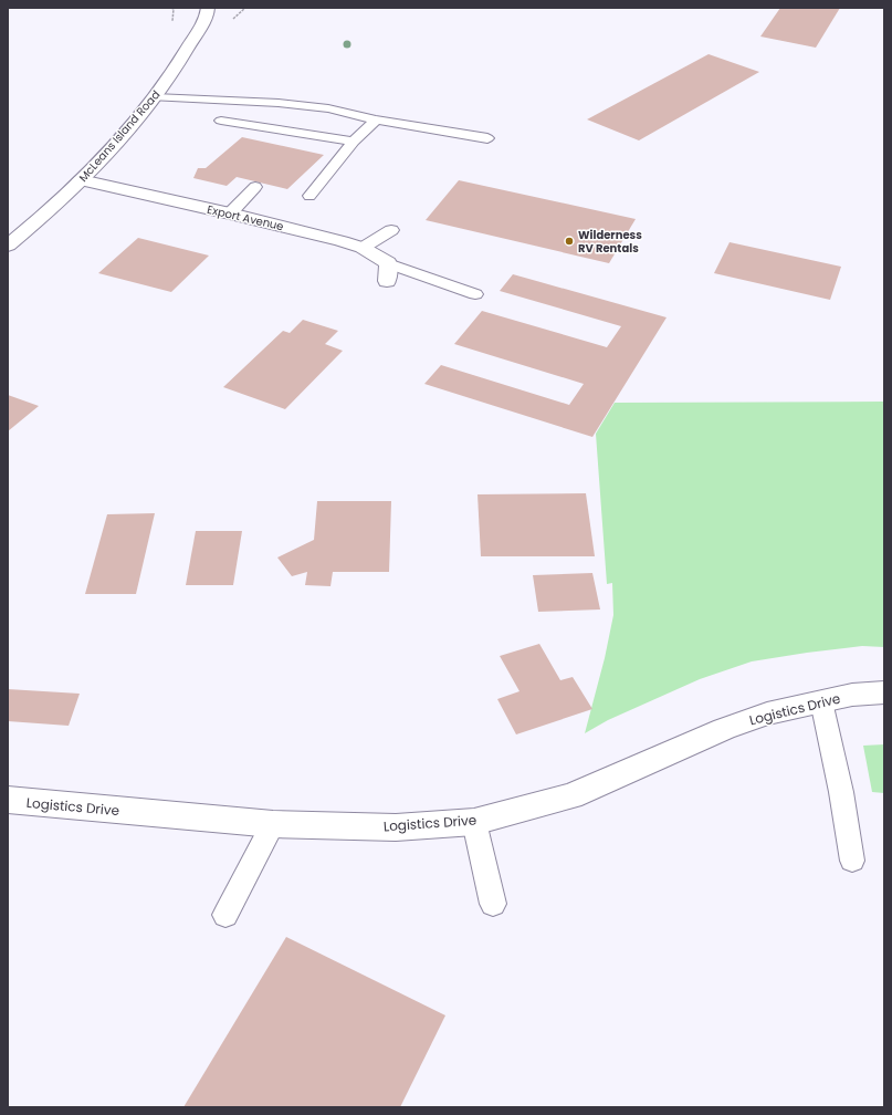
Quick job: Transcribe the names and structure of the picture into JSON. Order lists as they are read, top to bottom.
{
  "streets": {
    "street": ["McLeans Island Road", "Export Avenue", "Logistics Drive"]
  },
  "crossings": [
    ["McLeans Island Road", "Export Avenue"]
  ],
  "places": ["Wilderness RV Rentals"]
}
